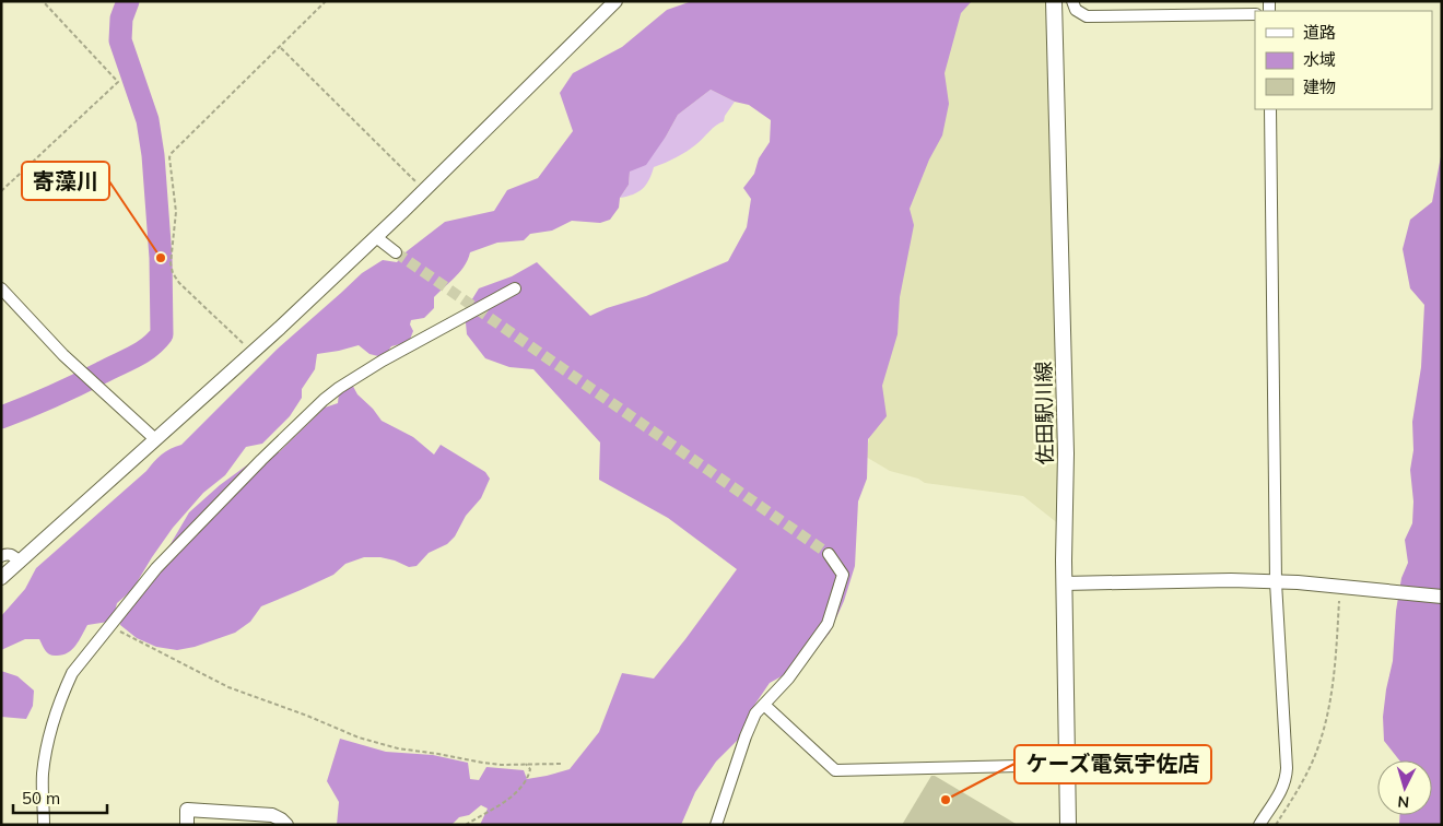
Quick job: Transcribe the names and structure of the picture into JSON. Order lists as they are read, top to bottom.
{
  "streets": {
    "main road": ["佐田駅川線"]
  },
  "places": ["寄藻川", "ケーズ電気宇佐店"],
  "legend": ["道路", "水域", "建物"],
  "scale_bar": "50 m",
  "north": "bottom"
}
